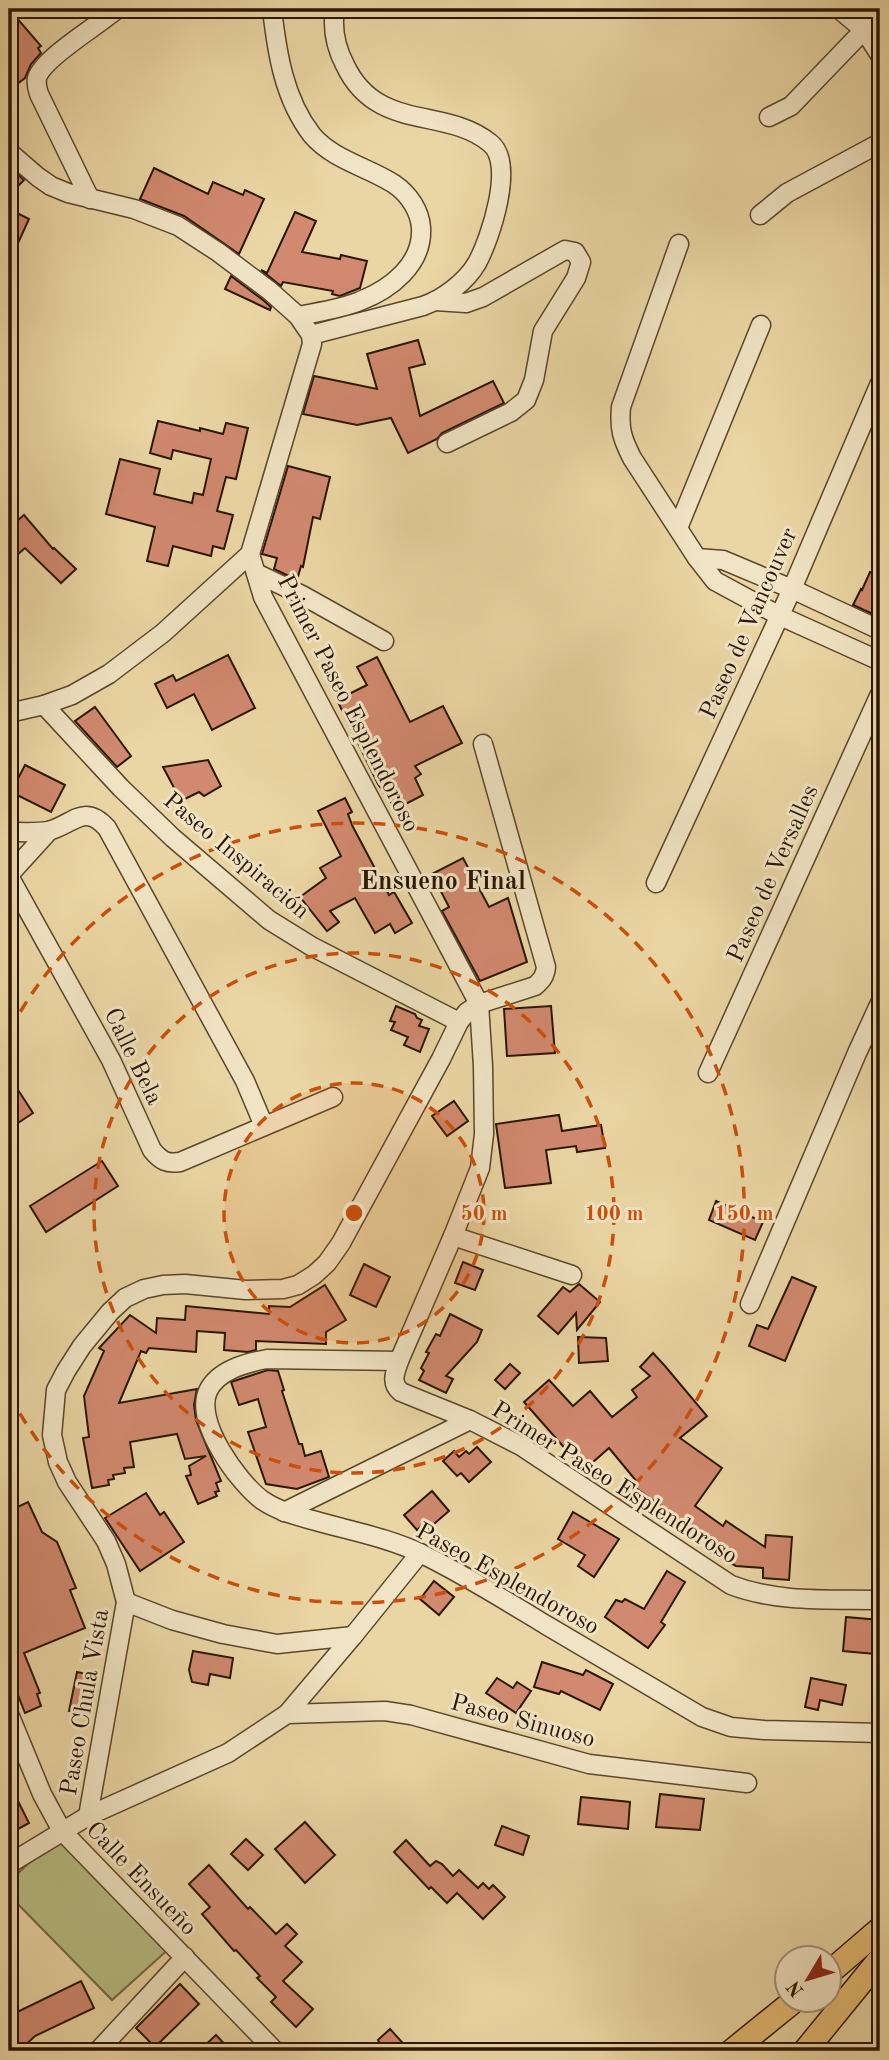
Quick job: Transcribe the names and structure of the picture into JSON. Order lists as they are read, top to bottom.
{
  "streets": {
    "street": [
      "Paseo de Vancouver",
      "Primer Paseo Esplendoroso",
      "Paseo Inspiración",
      "Paseo de Versalles",
      "Calle Bela",
      "Paseo Esplendoroso",
      "Paseo Chula Vista",
      "Paseo Sinuoso",
      "Calle Ensueño"
    ]
  },
  "crossings": [
    ["Primer Paseo Esplendoroso", "Paseo Inspiración"],
    ["Primer Paseo Esplendoroso", "Paseo Esplendoroso"],
    ["Primer Paseo Esplendoroso", "Paseo Chula Vista"],
    ["Paseo Inspiración", "Paseo Chula Vista"]
  ],
  "districts": ["Ensueno Final"],
  "north": "bottom left",
  "rings": ["50 m", "100 m", "150 m"]
}
